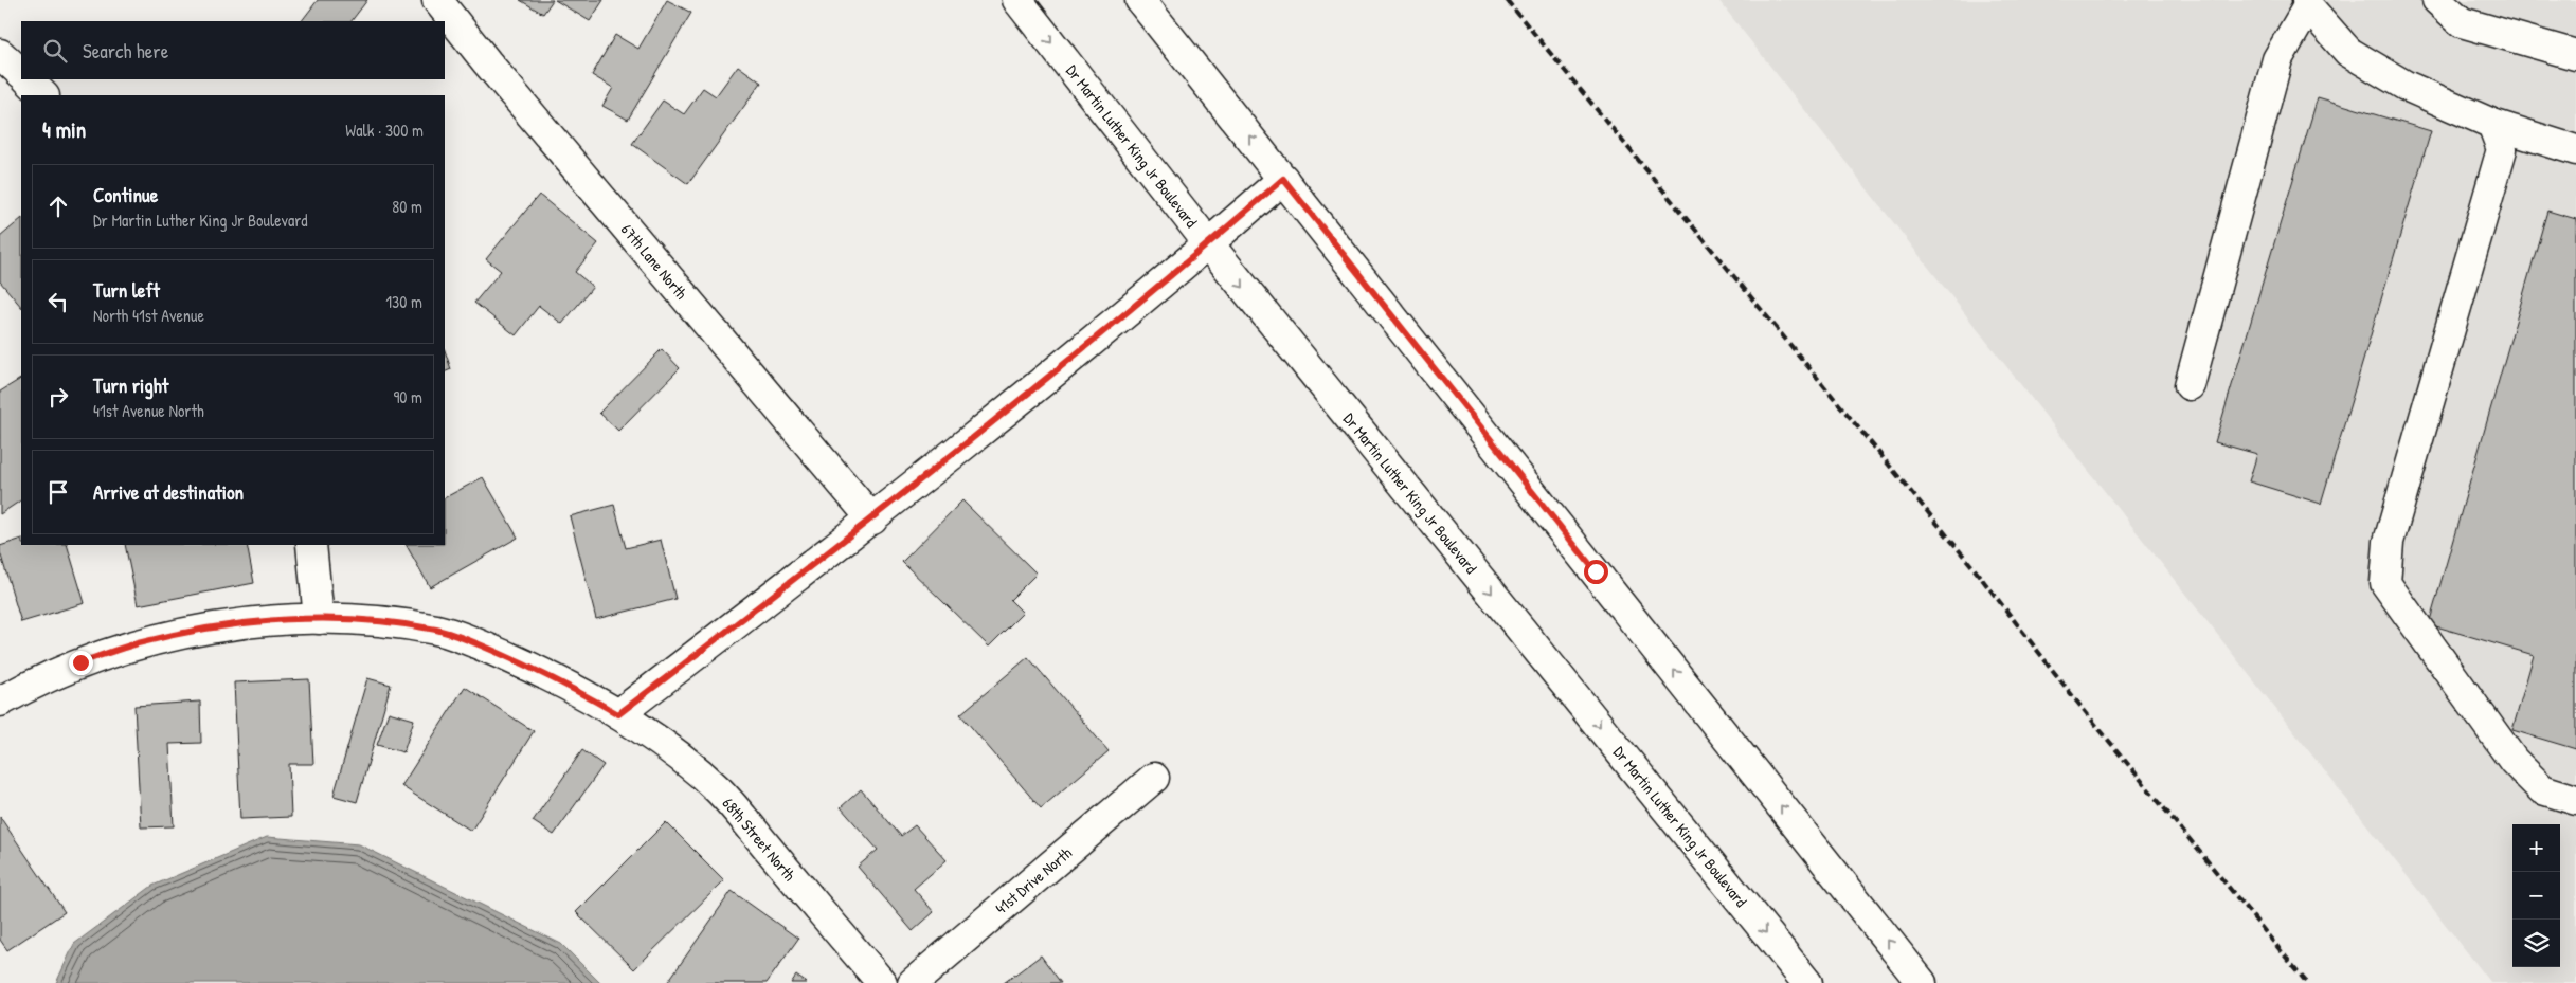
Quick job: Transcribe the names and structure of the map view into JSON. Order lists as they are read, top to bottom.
{
  "streets": {
    "street": [
      "Dr Martin Luther King Jr Boulevard",
      "67th Lane North",
      "68th Street North",
      "41st Drive North"
    ]
  },
  "page": {
    "search": "Search here",
    "heading": ["4 min", "Walk · 300 m"],
    "list": [
      ["Continue", "Dr Martin Luther King Jr Boulevard", "80 m"],
      ["Turn left", "North 41st Avenue", "130 m"],
      ["Turn right", "41st Avenue North", "90 m"],
      "Arrive at destination"
    ],
    "map_buttons": ["+", "−"]
  }
}
